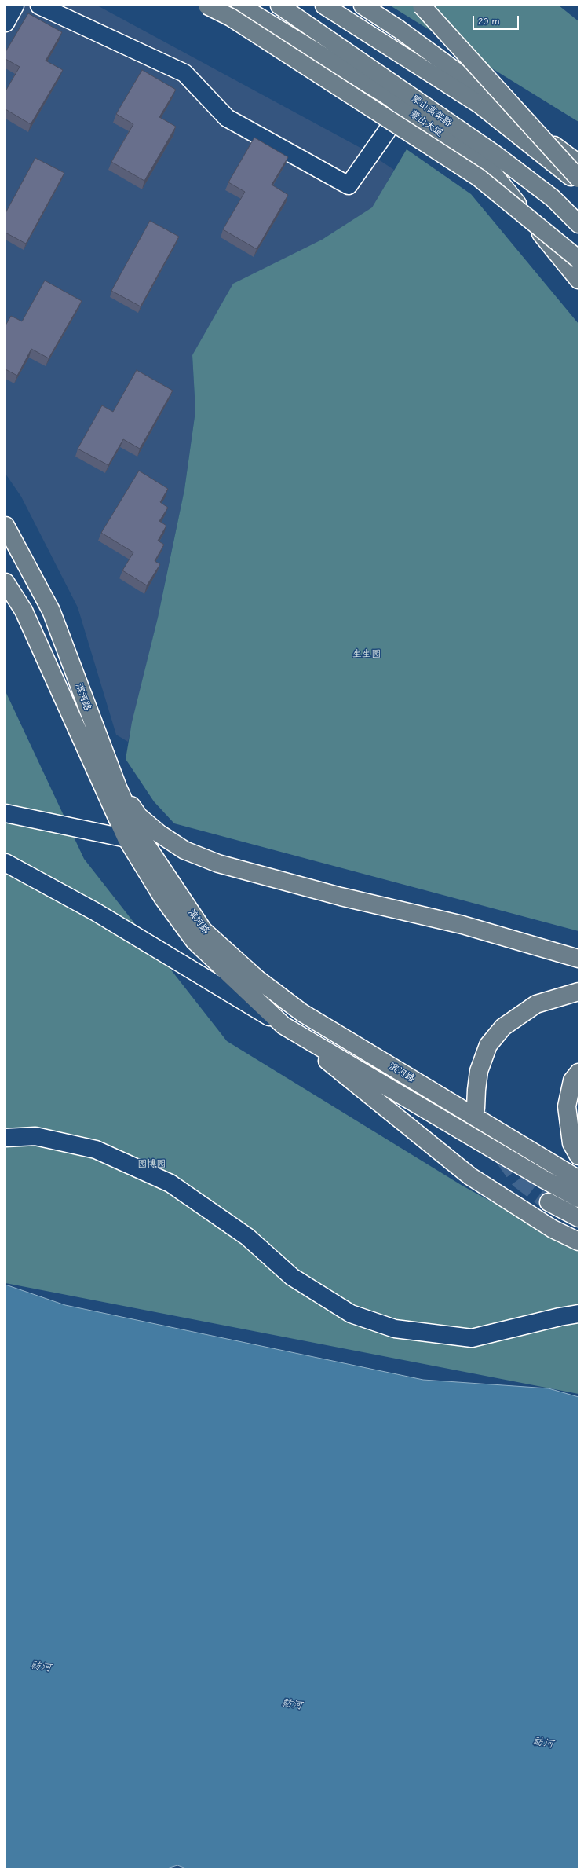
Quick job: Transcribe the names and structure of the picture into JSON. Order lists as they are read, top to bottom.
{
  "streets": {
    "main road": ["蒙山高架路", "蒙山大道", "滨河路"]
  },
  "water": ["祊河"],
  "parks": ["生生园", "园博园"],
  "scale_bar": "20 m"
}
